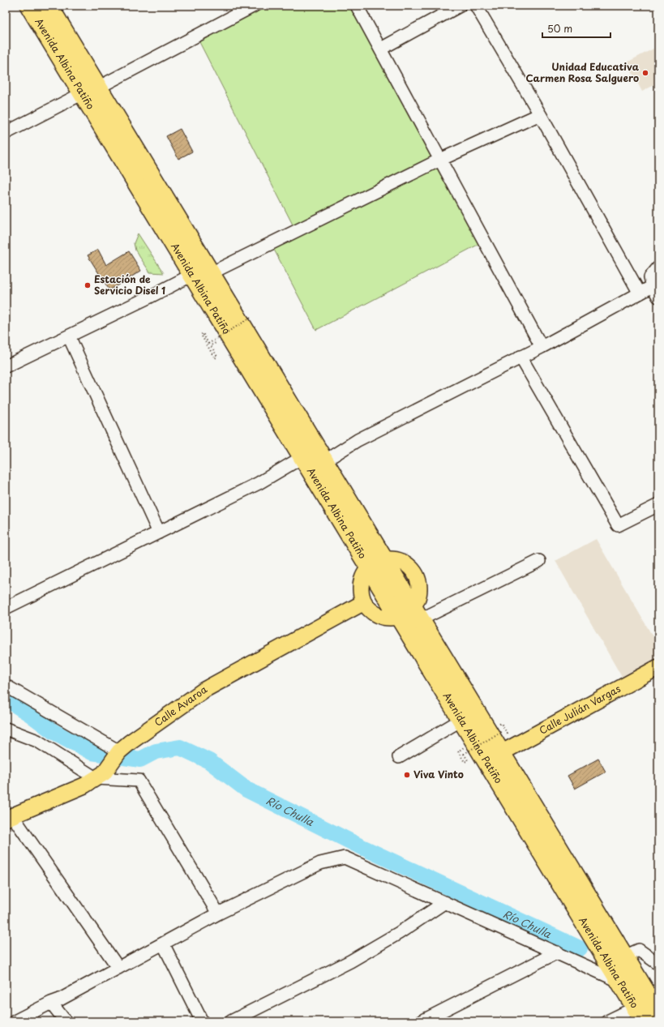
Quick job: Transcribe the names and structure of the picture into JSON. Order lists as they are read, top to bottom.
{
  "streets": {
    "highway": ["Avenida Albina Patiño"],
    "main road": ["Calle Avaroa", "Calle Julián Vargas"]
  },
  "crossings": [
    ["Avenida Albina Patiño", "Calle Julián Vargas"]
  ],
  "water": ["Río Chulla"],
  "places": ["Unidad Educativa Carmen Rosa Salguero", "Estación de Servicio Disel 1", "Viva Vinto"],
  "scale_bar": "50 m"
}
